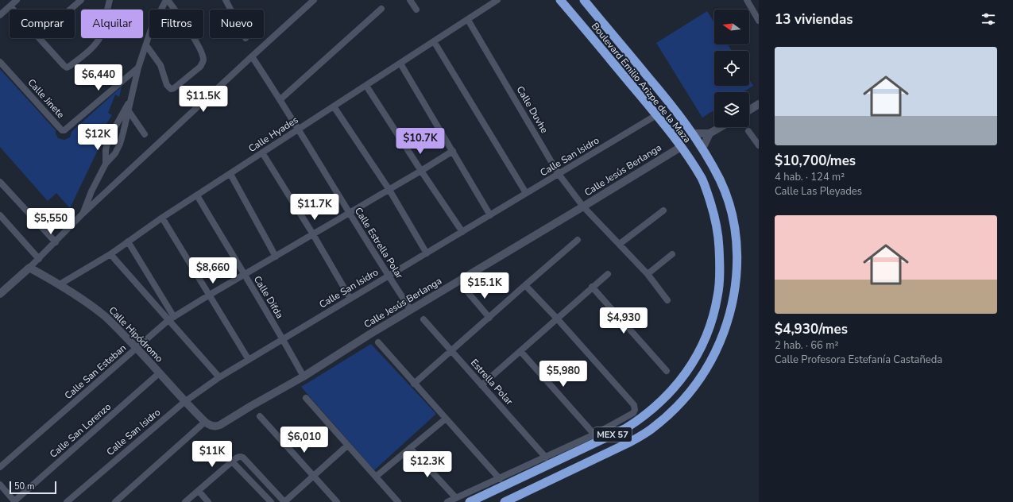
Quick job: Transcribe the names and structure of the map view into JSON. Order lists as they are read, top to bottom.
{
  "streets": {
    "highway": ["Boulevard Emilio Arizpe de la Maza", "MEX 57"],
    "street": [
      "Calle Jinete",
      "Calle Duvhe",
      "Calle Hyades",
      "Calle San Isidro",
      "Calle Jesús Berlanga",
      "Calle Estrella Polar",
      "Calle Difda",
      "Calle Hipódromo",
      "Calle San Esteban",
      "Estrella Polar",
      "Calle San Lorenzo"
    ]
  },
  "crossings": [
    ["Boulevard Emilio Arizpe de la Maza", "Calle San Isidro"],
    ["Boulevard Emilio Arizpe de la Maza", "Calle Jesús Berlanga"],
    ["Calle Duvhe", "Calle Hyades"],
    ["Calle Duvhe", "Calle San Isidro"],
    ["Calle Duvhe", "Calle Jesús Berlanga"],
    ["Calle Hyades", "Calle Estrella Polar"],
    ["Calle Hyades", "Calle Difda"],
    ["Calle Hyades", "Calle Hipódromo"],
    ["Calle San Isidro", "Calle Estrella Polar"],
    ["Calle San Isidro", "Calle Difda"],
    ["Calle San Isidro", "Calle Hipódromo"],
    ["Calle Jesús Berlanga", "Calle Estrella Polar"],
    ["Calle Jesús Berlanga", "Calle Difda"],
    ["Calle Jesús Berlanga", "Calle Hipódromo"],
    ["Calle Estrella Polar", "Calle San Esteban"],
    ["Calle Difda", "Calle San Esteban"],
    ["Calle Hipódromo", "Calle San Esteban"],
    ["Calle Hipódromo", "Calle San Lorenzo"]
  ],
  "scale_bar": "50 m",
  "north": "left",
  "page": {
    "heading": "13 viviendas",
    "chip": [
      "Comprar",
      "Alquilar",
      "Filtros",
      "Nuevo"
    ],
    "list": [
      {
        "name": "$10,700/mes",
        "note": "4 hab. · 124 m² · Calle Las Pleyades"
      },
      {
        "name": "$4,930/mes",
        "note": "2 hab. · 66 m² · Calle Profesora Estefanía Castañeda"
      }
    ],
    "price": [
      "$6,440",
      "$11.5K",
      "$12K",
      "$10.7K",
      "$11.7K",
      "$5,550",
      "$8,660",
      "$15.1K",
      "$4,930",
      "$5,980",
      "$6,010",
      "$11K",
      "$12.3K"
    ],
    "scale": "50 m"
  }
}
